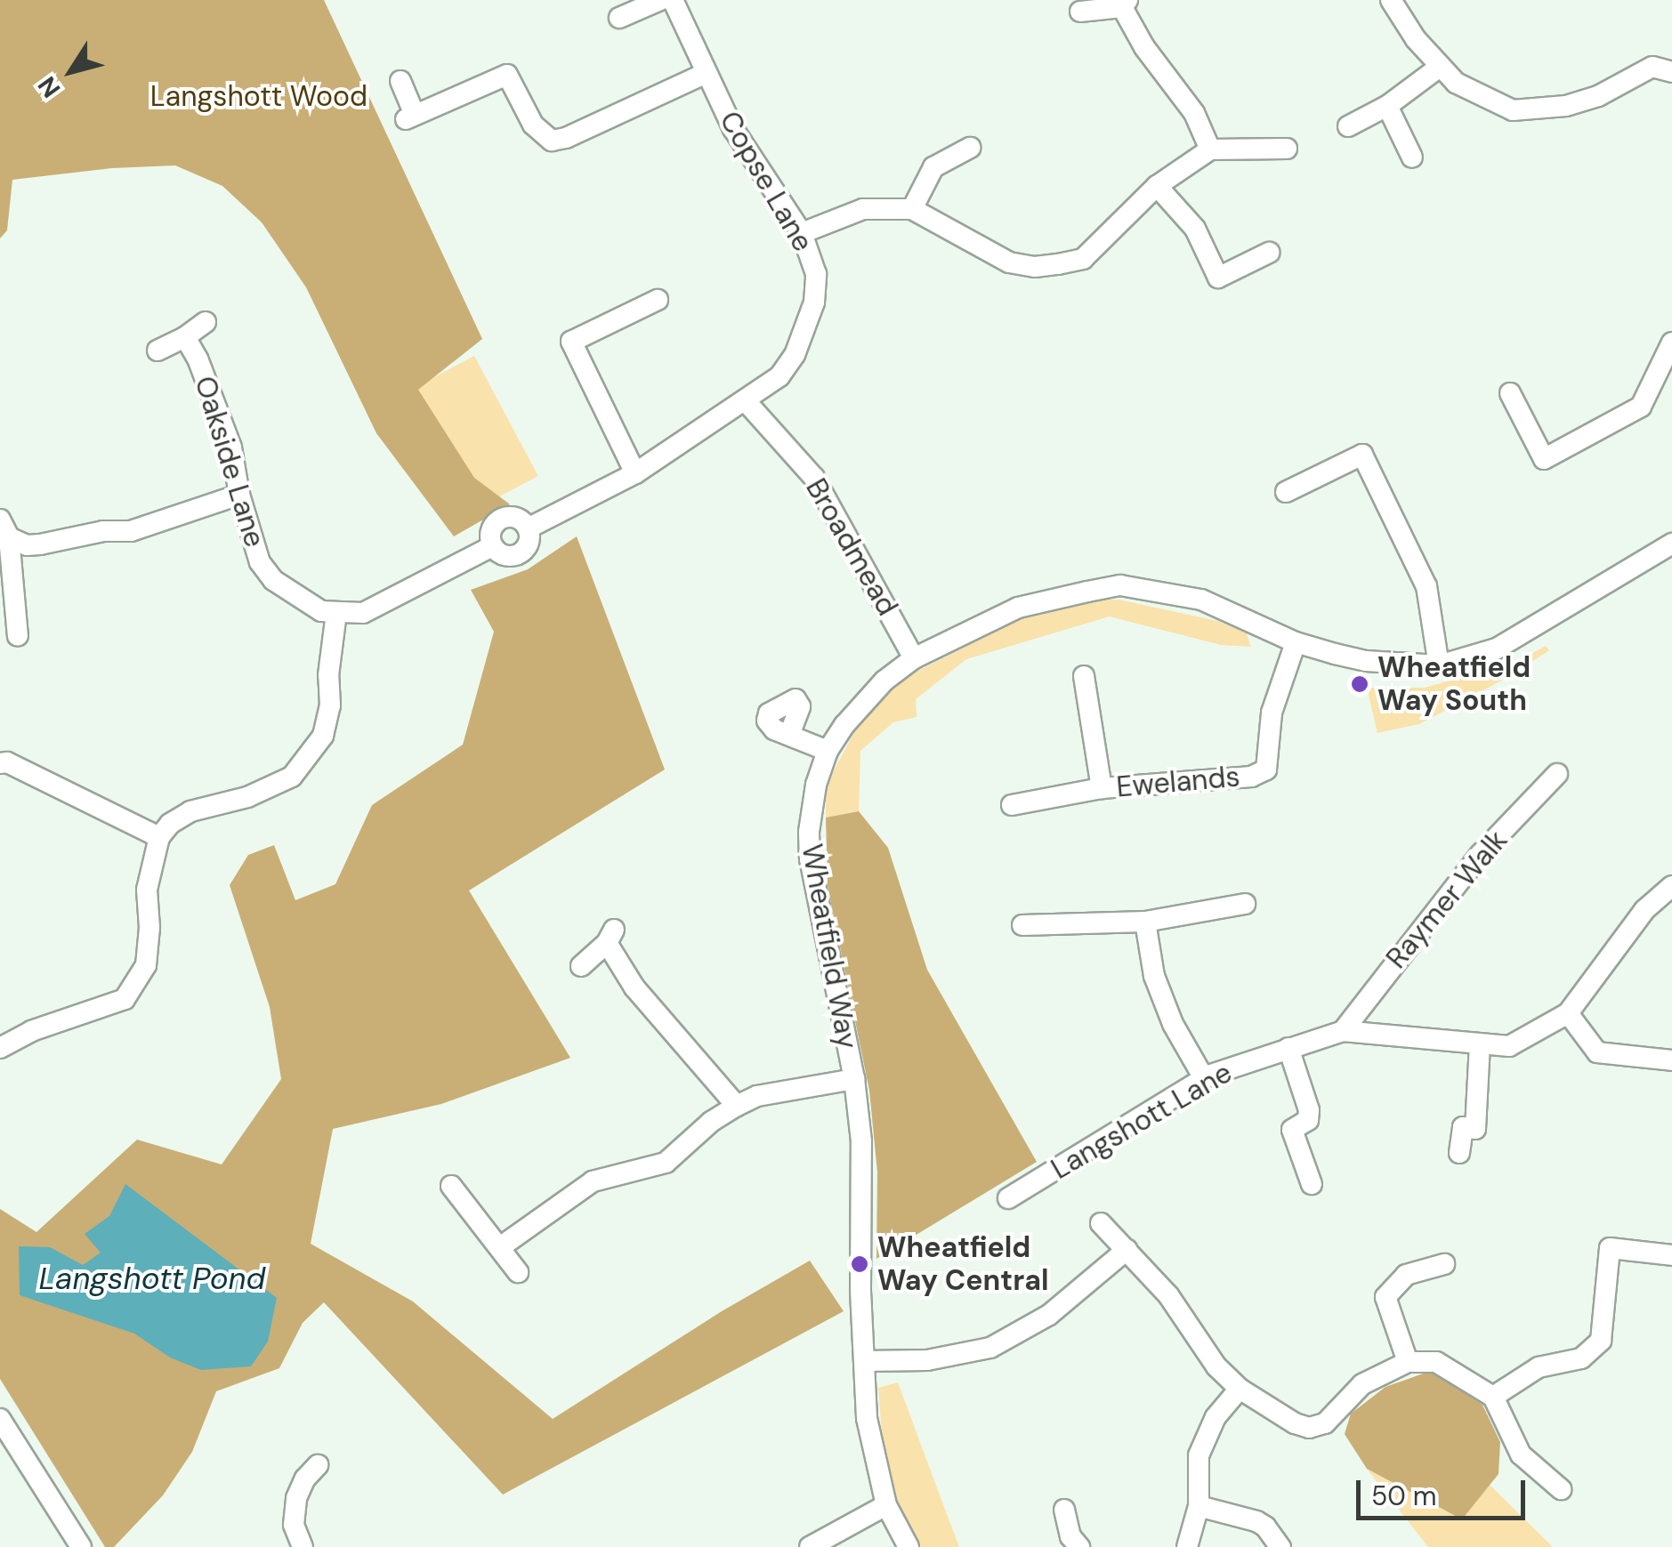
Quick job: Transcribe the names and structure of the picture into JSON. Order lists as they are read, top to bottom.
{
  "streets": {
    "street": [
      "Copse Lane",
      "Oakside Lane",
      "Broadmead",
      "Ewelands",
      "Raymer Walk",
      "Wheatfield Way",
      "Langshott Lane"
    ]
  },
  "crossings": [
    ["Copse Lane", "Broadmead"],
    ["Broadmead", "Wheatfield Way"],
    ["Ewelands", "Wheatfield Way"],
    ["Raymer Walk", "Langshott Lane"]
  ],
  "water": ["Langshott Pond"],
  "parks": ["Langshott Wood"],
  "places": ["Wheatfield Way South", "Wheatfield Way Central"],
  "scale_bar": "50 m",
  "north": "bottom left"
}
